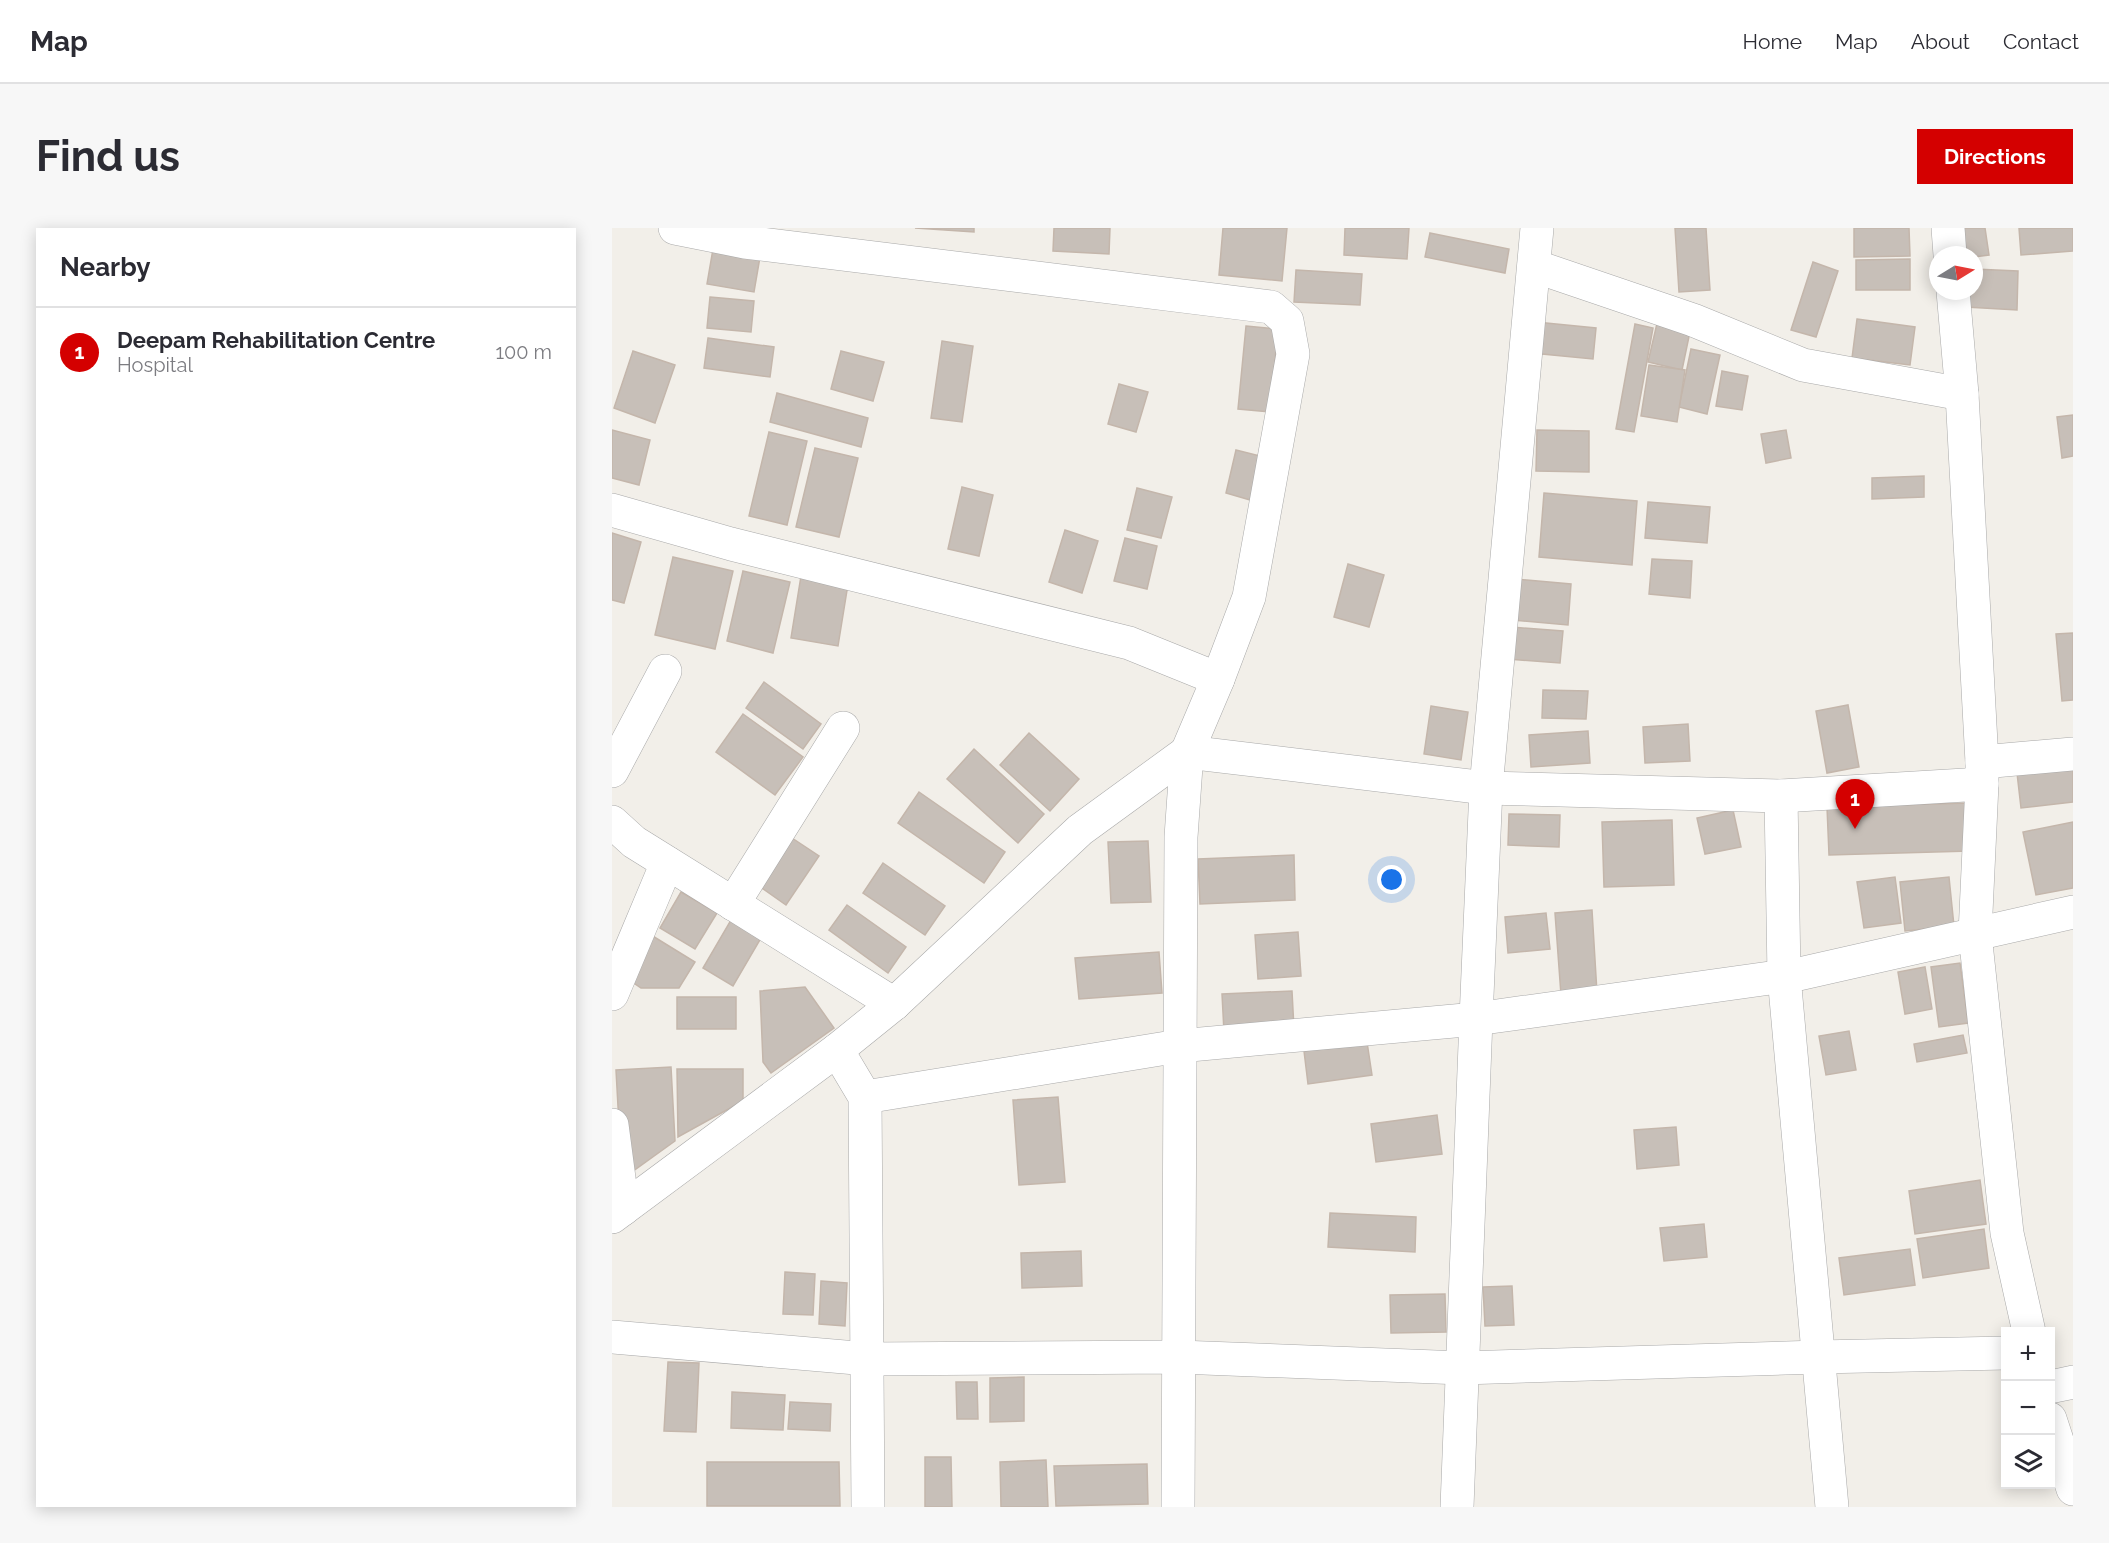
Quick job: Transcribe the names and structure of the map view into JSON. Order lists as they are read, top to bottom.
{
  "north": "right",
  "page": {
    "header": "Map",
    "nav": [
      "Home",
      "Map",
      "About",
      "Contact"
    ],
    "buttons": "Directions",
    "title": "Find us",
    "heading": "Nearby",
    "list": [
      {
        "mark": "1",
        "name": "Deepam Rehabilitation Centre",
        "note": "Hospital",
        "value": "100 m"
      }
    ],
    "pins": "1",
    "map_buttons": ["+", "−"]
  }
}
